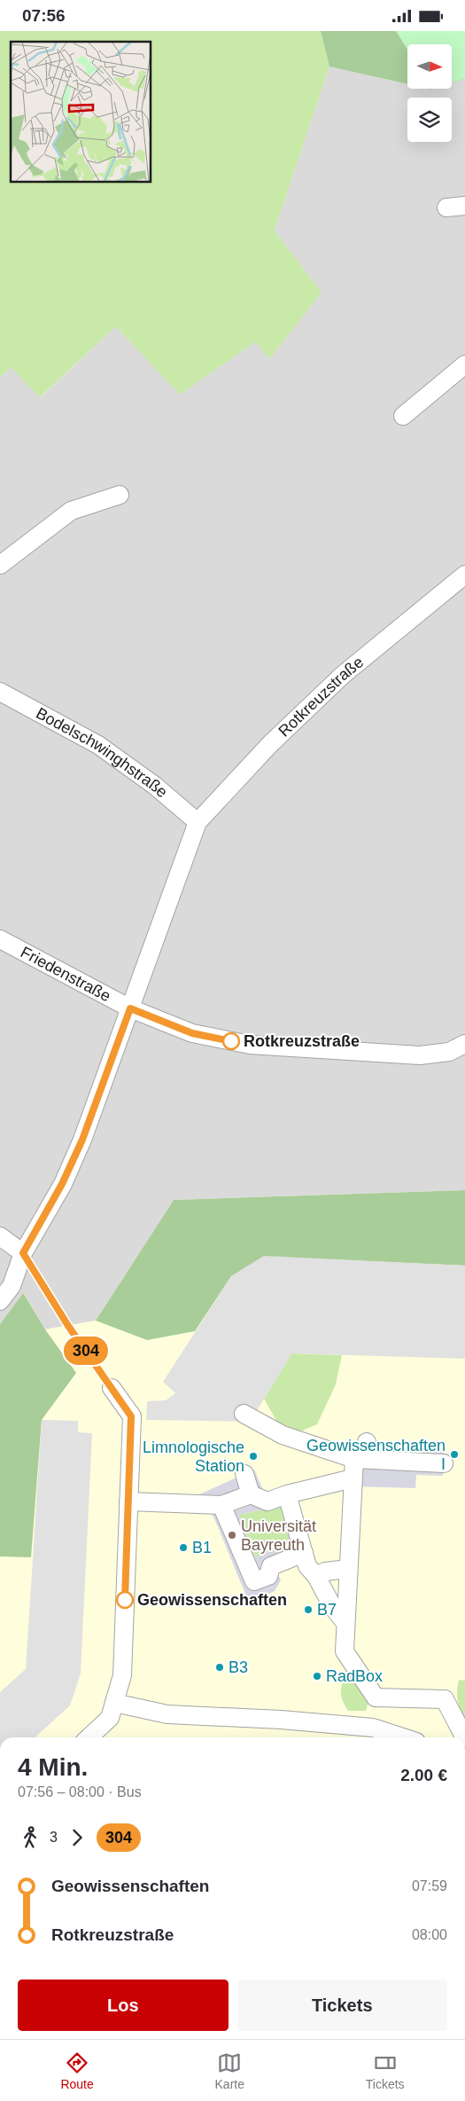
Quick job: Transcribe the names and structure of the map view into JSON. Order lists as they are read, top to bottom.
{
  "streets": {
    "street": ["Rotkreuzstraße", "Bodelschwinghstraße", "Friedenstraße"]
  },
  "crossings": [
    ["Rotkreuzstraße", "Bodelschwinghstraße"],
    ["Rotkreuzstraße", "Friedenstraße"]
  ],
  "places": [
    "Rotkreuzstraße",
    "Geowissenschaften I",
    "Limnologische Station",
    "Universität Bayreuth",
    "B1",
    "Geowissenschaften",
    "B7",
    "B3",
    "RadBox"
  ],
  "lines": ["bus line 304"],
  "north": "right",
  "page": {
    "status": "07:56",
    "on_map": "304",
    "heading": ["4 Min.", "07:56 – 08:00 · Bus", "2.00 €"],
    "legs": ["3", "304"],
    "list": [
      {
        "name": "Geowissenschaften",
        "value": "07:59"
      },
      {
        "name": "Rotkreuzstraße",
        "value": "08:00"
      }
    ],
    "buttons": ["Los", "Tickets"],
    "tabs": ["Route", "Karte", "Tickets"]
  }
}
